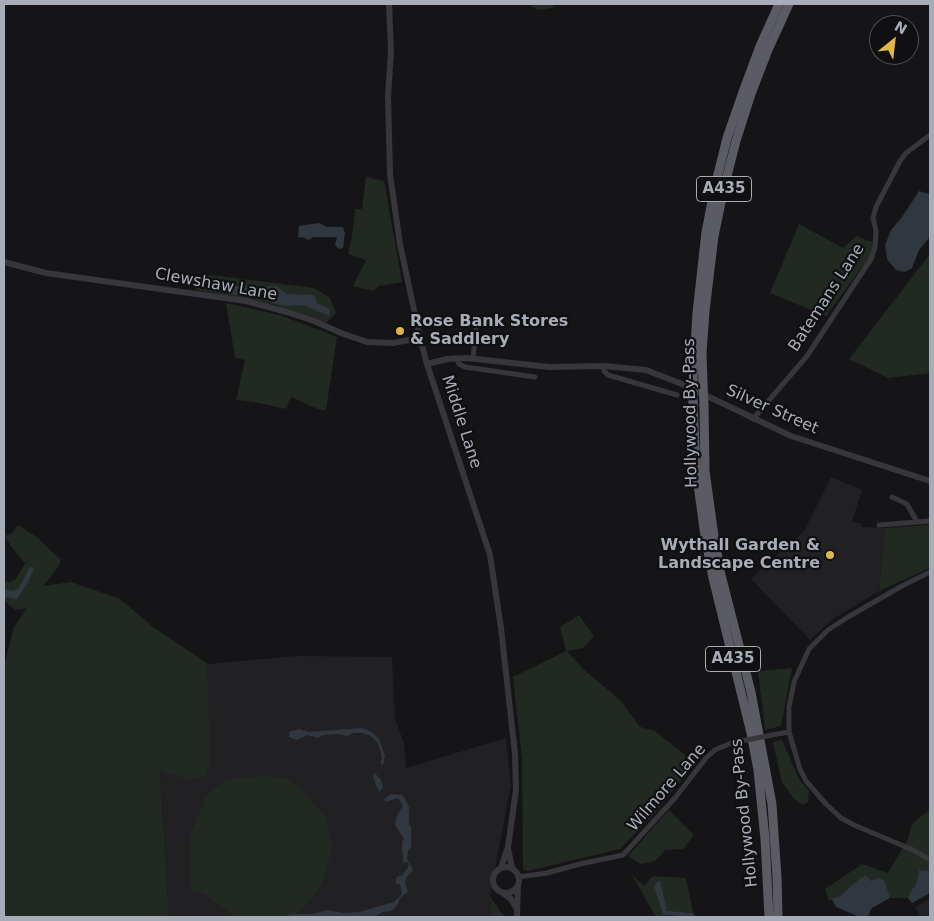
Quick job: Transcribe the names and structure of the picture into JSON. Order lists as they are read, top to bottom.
{
  "streets": {
    "highway": ["A435", "Hollywood By-Pass"],
    "street": [
      "Clewshaw Lane",
      "Batemans Lane",
      "Silver Street",
      "Middle Lane",
      "Wilmore Lane"
    ]
  },
  "crossings": [
    ["Clewshaw Lane", "Middle Lane"],
    ["Batemans Lane", "Silver Street"],
    ["Silver Street", "Middle Lane"],
    ["Middle Lane", "Wilmore Lane"]
  ],
  "places": ["Rose Bank Stores & Saddlery", "Wythall Garden & Landscape Centre"],
  "north": "top right"
}
